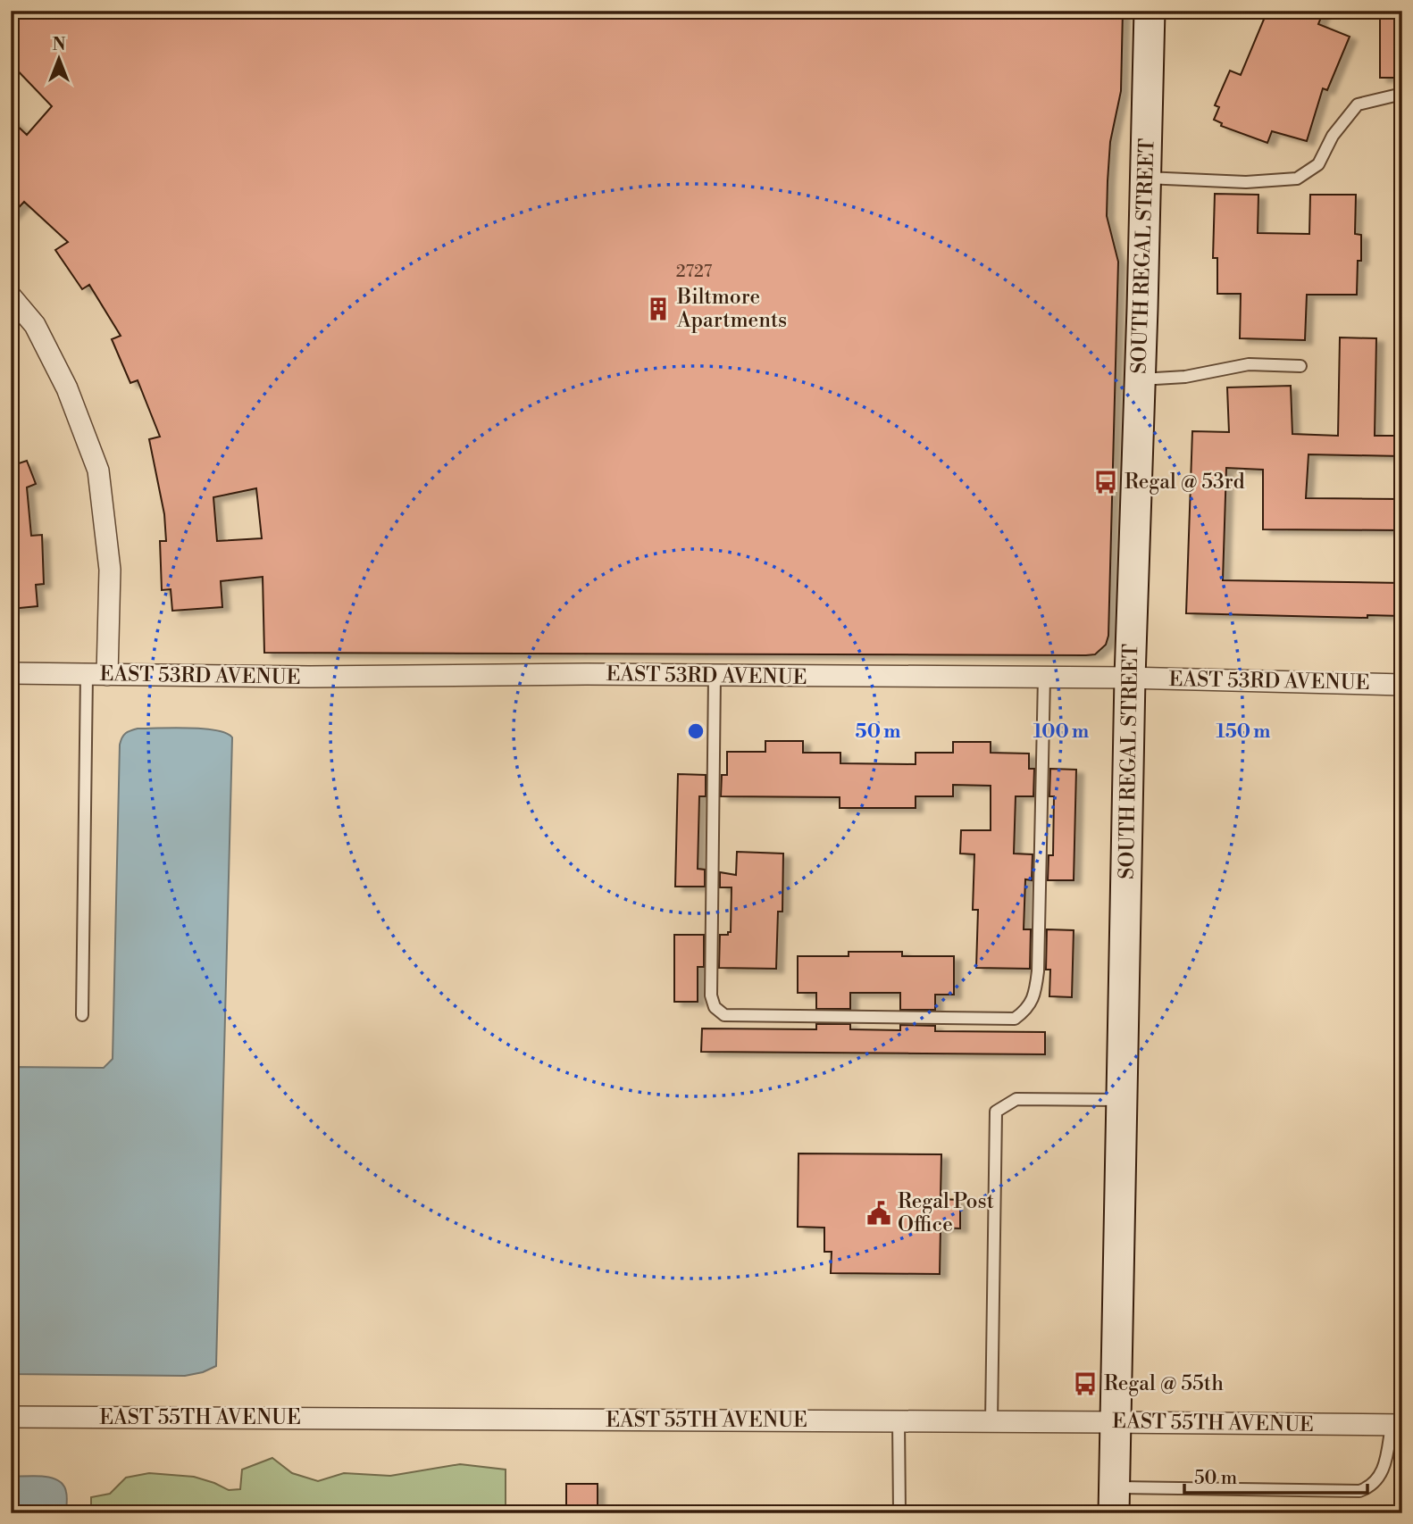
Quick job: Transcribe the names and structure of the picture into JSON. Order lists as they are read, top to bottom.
{
  "streets": {
    "main road": ["SOUTH REGAL STREET"],
    "street": ["EAST 53RD AVENUE", "EAST 55TH AVENUE"]
  },
  "crossings": [
    ["SOUTH REGAL STREET", "EAST 53RD AVENUE"],
    ["SOUTH REGAL STREET", "EAST 55TH AVENUE"]
  ],
  "places": {
    "building": ["Biltmore Apartments"],
    "bus stop": ["Regal @ 53rd", "Regal @ 55th"],
    "public building": ["Regal Post Office"]
  },
  "house_numbers": ["2727"],
  "scale_bar": "50 m",
  "north": "top",
  "rings": ["50 m", "100 m", "150 m"]
}
